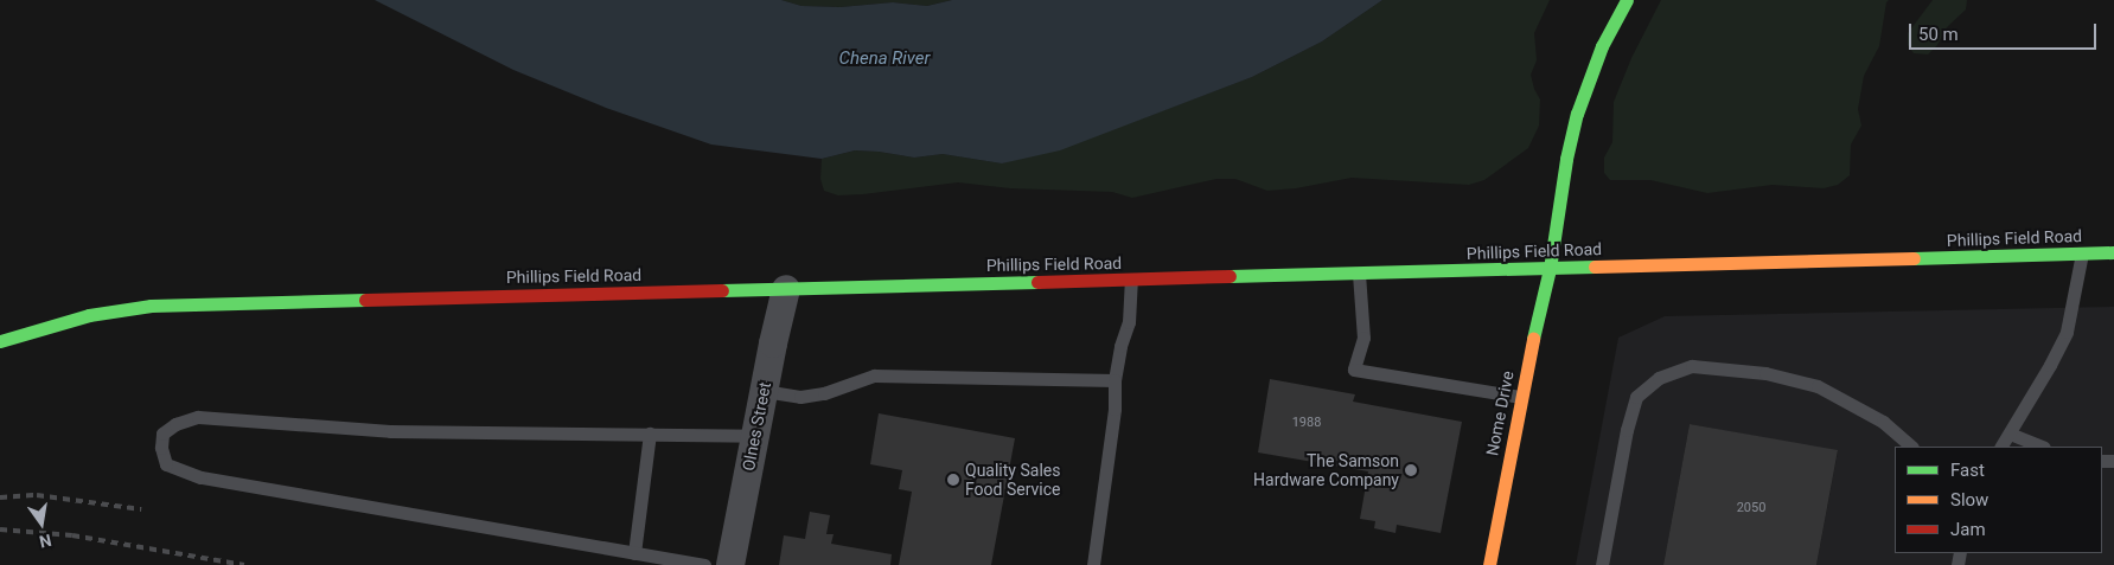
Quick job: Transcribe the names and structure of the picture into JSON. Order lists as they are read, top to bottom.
{
  "streets": {
    "street": ["Phillips Field Road", "Nome Drive", "Olnes Street"]
  },
  "crossings": [
    ["Phillips Field Road", "Nome Drive"],
    ["Phillips Field Road", "Olnes Street"]
  ],
  "water": ["Chena River"],
  "places": ["The Samson Hardware Company", "Quality Sales Food Service"],
  "house_numbers": ["1988", "2050"],
  "legend": ["Fast", "Slow", "Jam"],
  "scale_bar": "50 m",
  "north": "bottom"
}
